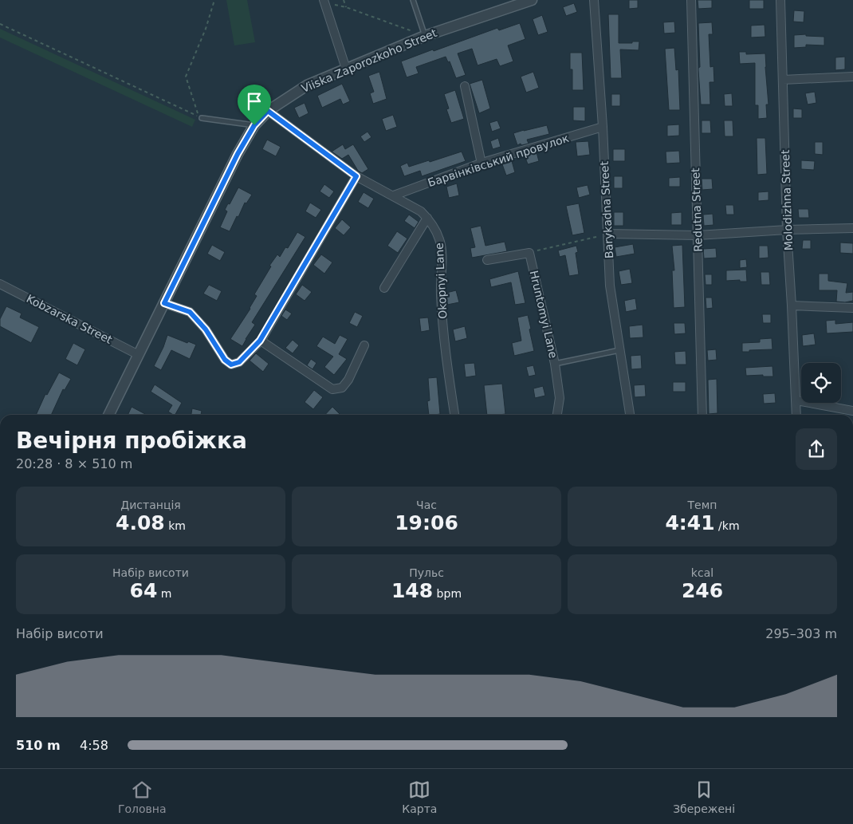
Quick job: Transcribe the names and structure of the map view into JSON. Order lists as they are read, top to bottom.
{
  "streets": {
    "street": [
      "Viiska Zaporozkoho Street",
      "Барвінківський провулок",
      "Molodizhna Street",
      "Barykadna Street",
      "Redutna Street",
      "Okopnyi Lane",
      "Hruntomyi Lane",
      "Kobzarska Street"
    ]
  },
  "crossings": [
    ["Viiska Zaporozkoho Street", "Okopnyi Lane"],
    ["Viiska Zaporozkoho Street", "Kobzarska Street"],
    ["Барвінківський провулок", "Barykadna Street"],
    ["Барвінківський провулок", "Okopnyi Lane"]
  ],
  "page": {
    "heading": ["Вечірня пробіжка", "20:28 · 8 × 510 m"],
    "stats": [
      ["Дистанція", "4.08 km"],
      ["Час", "19:06"],
      ["Темп", "4:41 /km"],
      ["Набір висоти", "64 m"],
      ["Пульс", "148 bpm"],
      ["kcal", "246"]
    ],
    "chart": ["Набір висоти", "295–303 m"],
    "list": [
      {
        "name": "510 m",
        "note": "4:58"
      }
    ],
    "tabs": ["Головна", "Карта", "Збережені"]
  }
}
